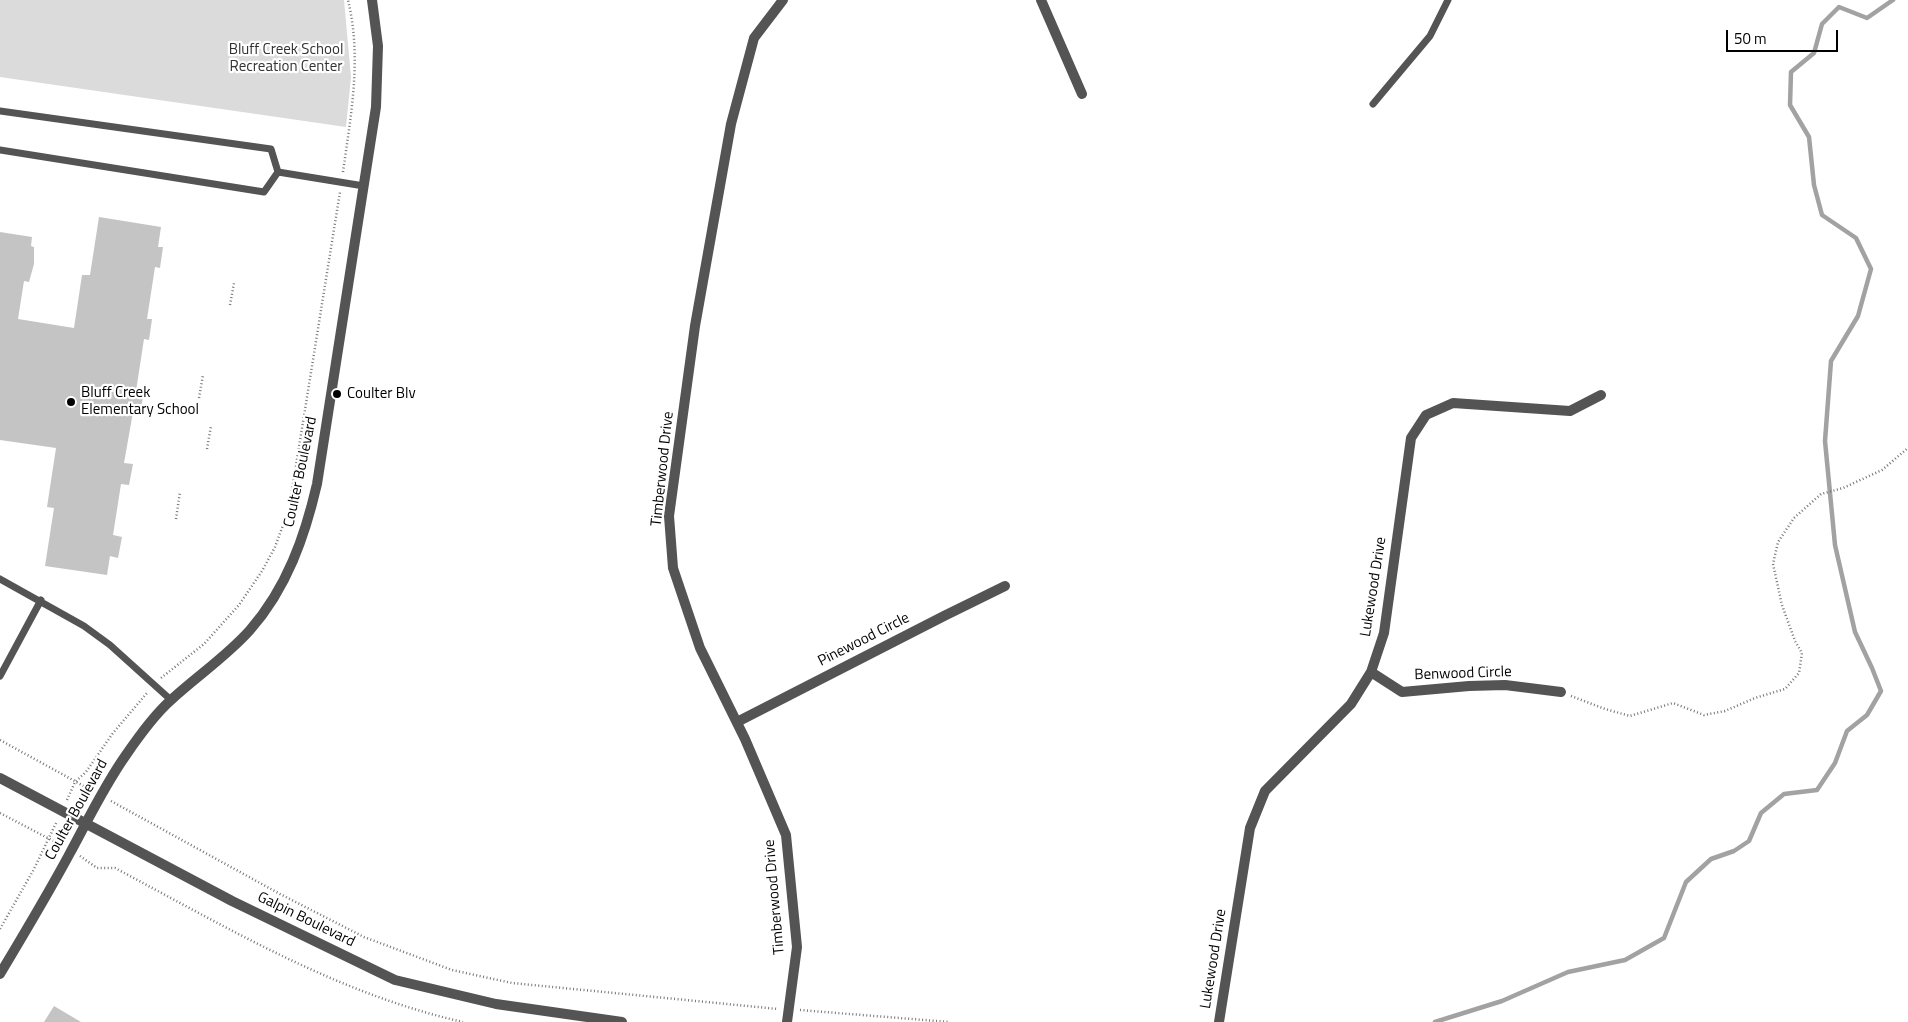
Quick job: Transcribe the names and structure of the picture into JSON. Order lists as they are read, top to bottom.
{
  "streets": {
    "street": [
      "Timberwood Drive",
      "Coulter Boulevard",
      "Lukewood Drive",
      "Pinewood Circle",
      "Benwood Circle",
      "Galpin Boulevard"
    ]
  },
  "crossings": [
    ["Timberwood Drive", "Pinewood Circle"],
    ["Coulter Boulevard", "Galpin Boulevard"],
    ["Lukewood Drive", "Benwood Circle"]
  ],
  "parks": ["Bluff Creek School Recreation Center"],
  "places": ["Coulter Blv", "Bluff Creek Elementary School"],
  "scale_bar": "50 m"
}
